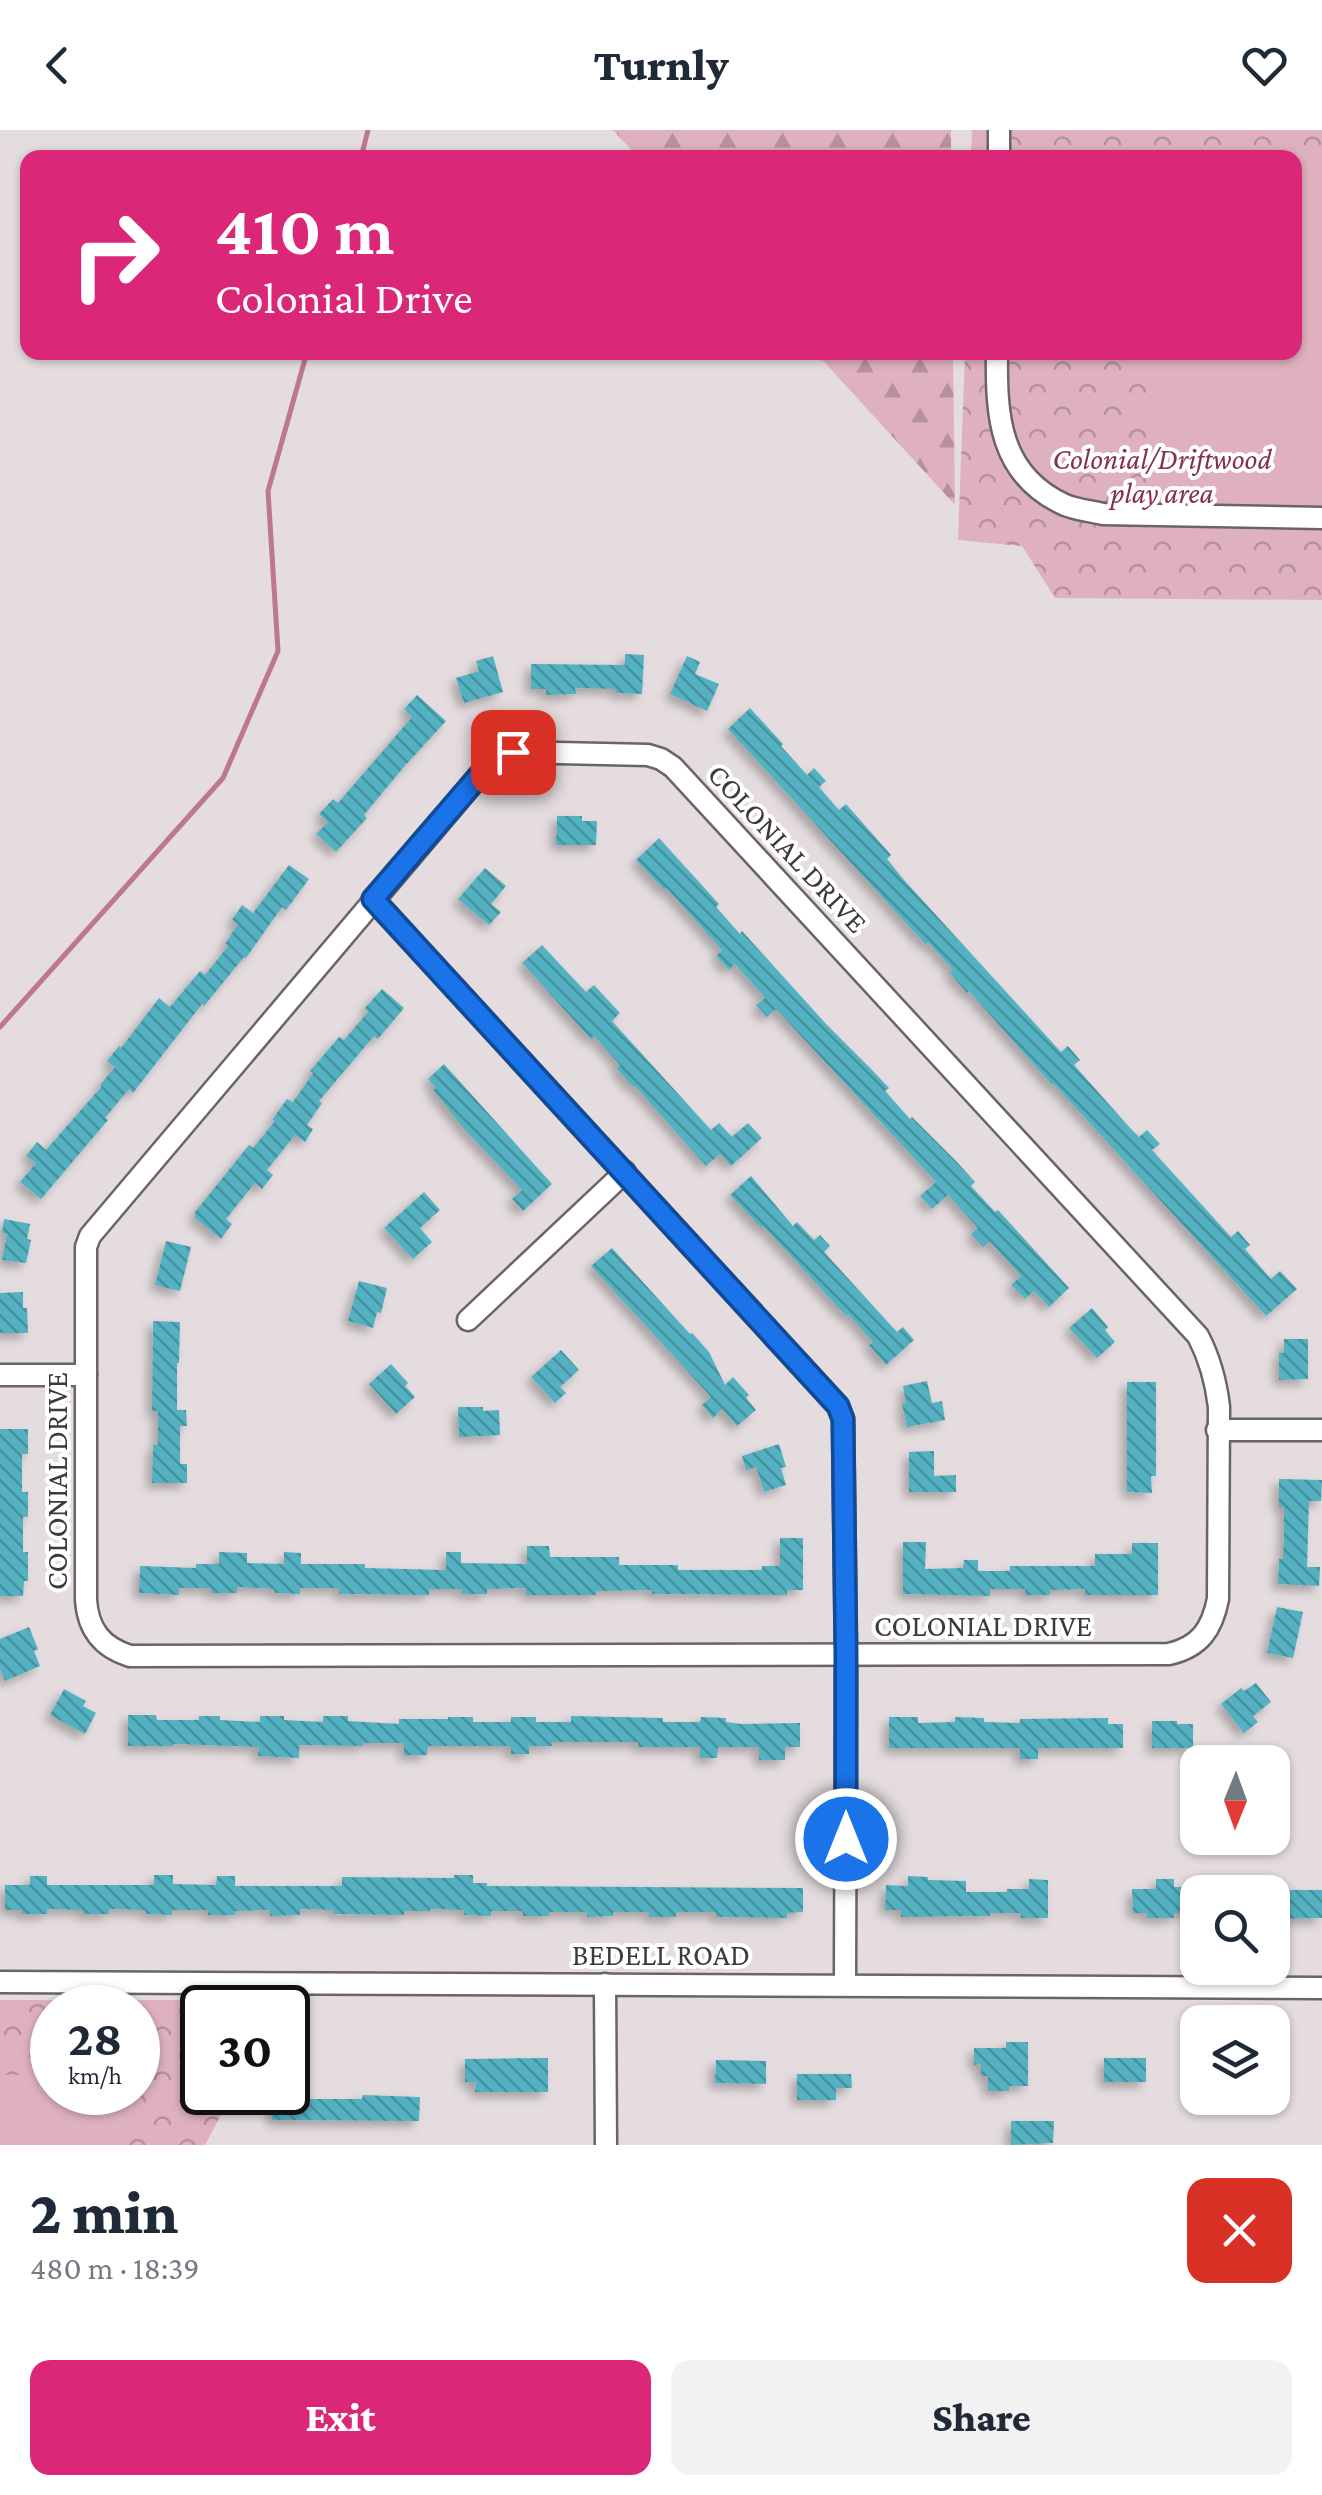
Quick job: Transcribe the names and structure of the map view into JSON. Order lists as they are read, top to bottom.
{
  "streets": {
    "street": ["COLONIAL DRIVE", "BEDELL ROAD"]
  },
  "parks": ["Colonial/Driftwood play area"],
  "north": "bottom",
  "page": {
    "header": "Turnly",
    "turn": ["410 m", "Colonial Drive"],
    "speed": "28 km/h",
    "limit": "30",
    "heading": ["2 min", "480 m · 18:39"],
    "buttons": ["Exit", "Share"]
  }
}
